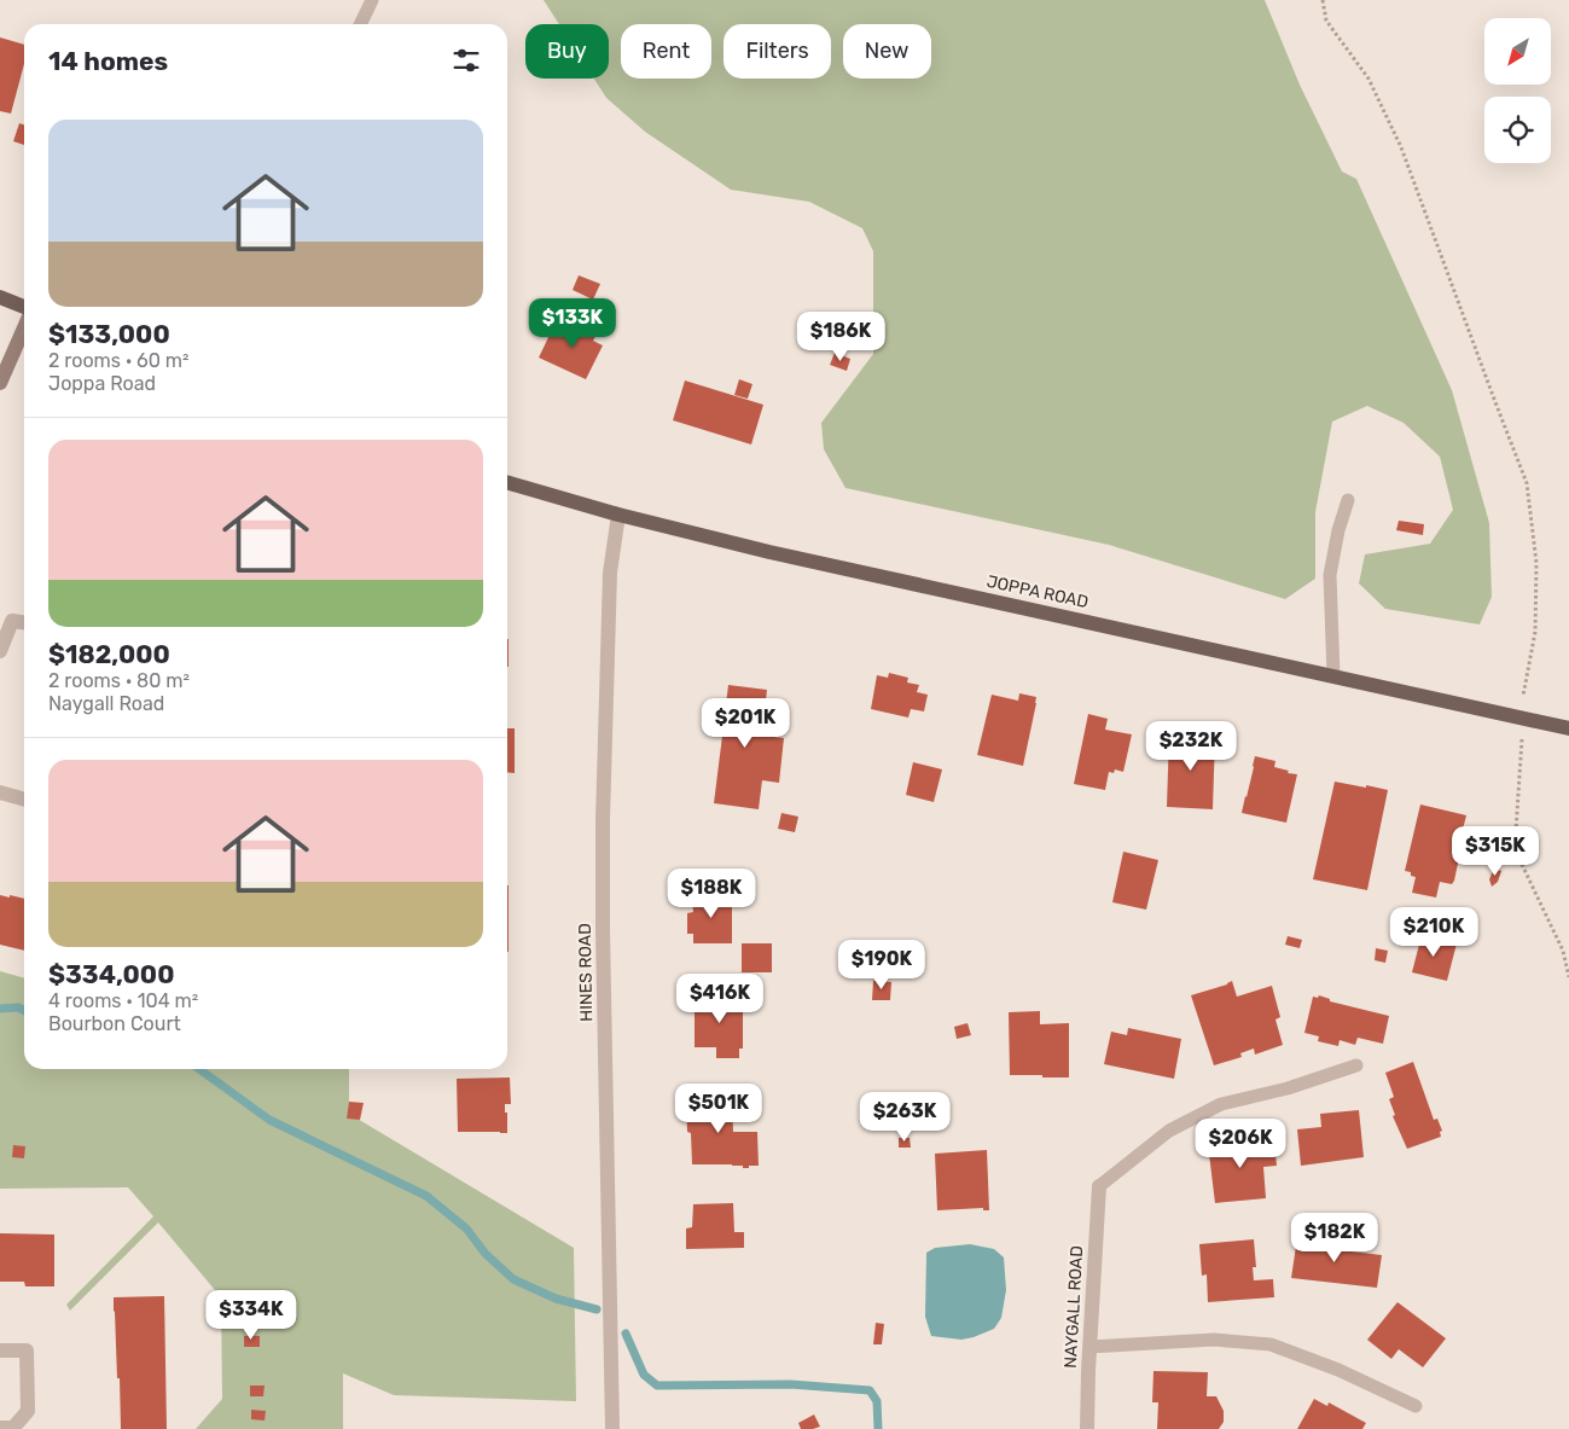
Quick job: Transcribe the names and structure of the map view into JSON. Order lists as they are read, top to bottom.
{
  "streets": {
    "main road": ["JOPPA ROAD"],
    "street": ["HINES ROAD", "NAYGALL ROAD"]
  },
  "crossings": [
    ["JOPPA ROAD", "HINES ROAD"]
  ],
  "north": "bottom left",
  "page": {
    "chip": [
      "Buy",
      "Rent",
      "Filters",
      "New"
    ],
    "heading": "14 homes",
    "list": [
      {
        "name": "$133,000",
        "note": "2 rooms · 60 m² · Joppa Road"
      },
      {
        "name": "$182,000",
        "note": "2 rooms · 80 m² · Naygall Road"
      },
      {
        "name": "$334,000",
        "note": "4 rooms · 104 m² · Bourbon Court"
      }
    ],
    "price": [
      "$133K",
      "$186K",
      "$201K",
      "$232K",
      "$315K",
      "$188K",
      "$210K",
      "$190K",
      "$416K",
      "$501K",
      "$263K",
      "$206K",
      "$182K",
      "$334K"
    ]
  }
}
